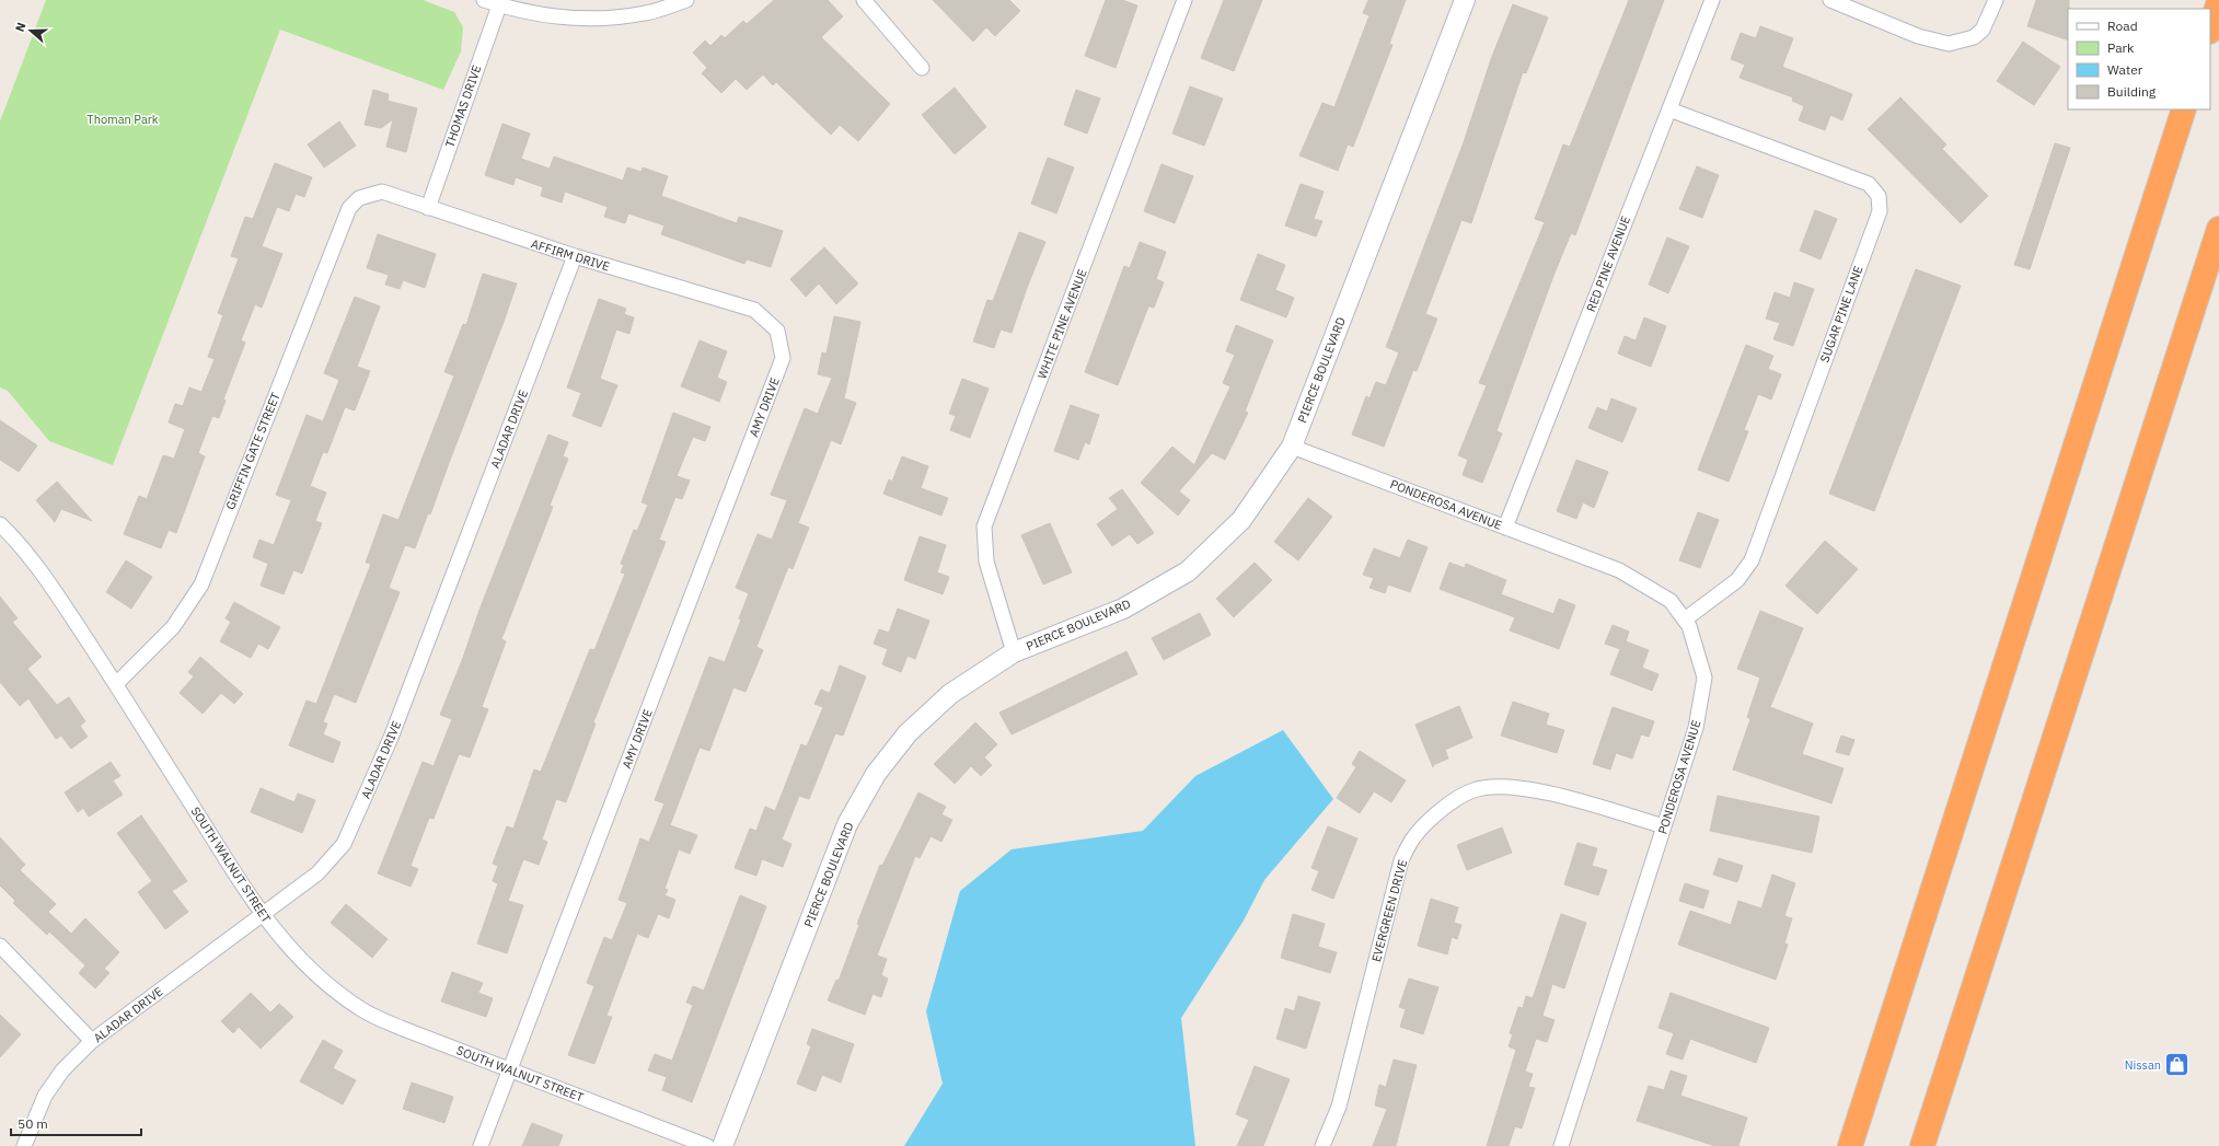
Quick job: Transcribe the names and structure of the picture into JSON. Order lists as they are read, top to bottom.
{
  "streets": {
    "street": [
      "THOMAS DRIVE",
      "AFFIRM DRIVE",
      "RED PINE AVENUE",
      "SUGAR PINE LANE",
      "WHITE PINE AVENUE",
      "PIERCE BOULEVARD",
      "AMY DRIVE",
      "ALADAR DRIVE",
      "GRIFFIN GATE STREET",
      "PONDEROSA AVENUE",
      "SOUTH WALNUT STREET",
      "EVERGREEN DRIVE"
    ]
  },
  "crossings": [
    ["THOMAS DRIVE", "AFFIRM DRIVE"],
    ["AFFIRM DRIVE", "AMY DRIVE"],
    ["AFFIRM DRIVE", "ALADAR DRIVE"],
    ["AFFIRM DRIVE", "GRIFFIN GATE STREET"],
    ["RED PINE AVENUE", "SUGAR PINE LANE"],
    ["RED PINE AVENUE", "PONDEROSA AVENUE"],
    ["SUGAR PINE LANE", "PONDEROSA AVENUE"],
    ["WHITE PINE AVENUE", "PIERCE BOULEVARD"],
    ["PIERCE BOULEVARD", "PONDEROSA AVENUE"],
    ["AMY DRIVE", "SOUTH WALNUT STREET"],
    ["ALADAR DRIVE", "SOUTH WALNUT STREET"],
    ["GRIFFIN GATE STREET", "SOUTH WALNUT STREET"],
    ["PONDEROSA AVENUE", "EVERGREEN DRIVE"]
  ],
  "parks": ["Thoman Park"],
  "places": {
    "shop": ["Nissan"]
  },
  "legend": [
    "Road",
    "Park",
    "Water",
    "Building"
  ],
  "scale_bar": "50 m",
  "north": "left"
}
